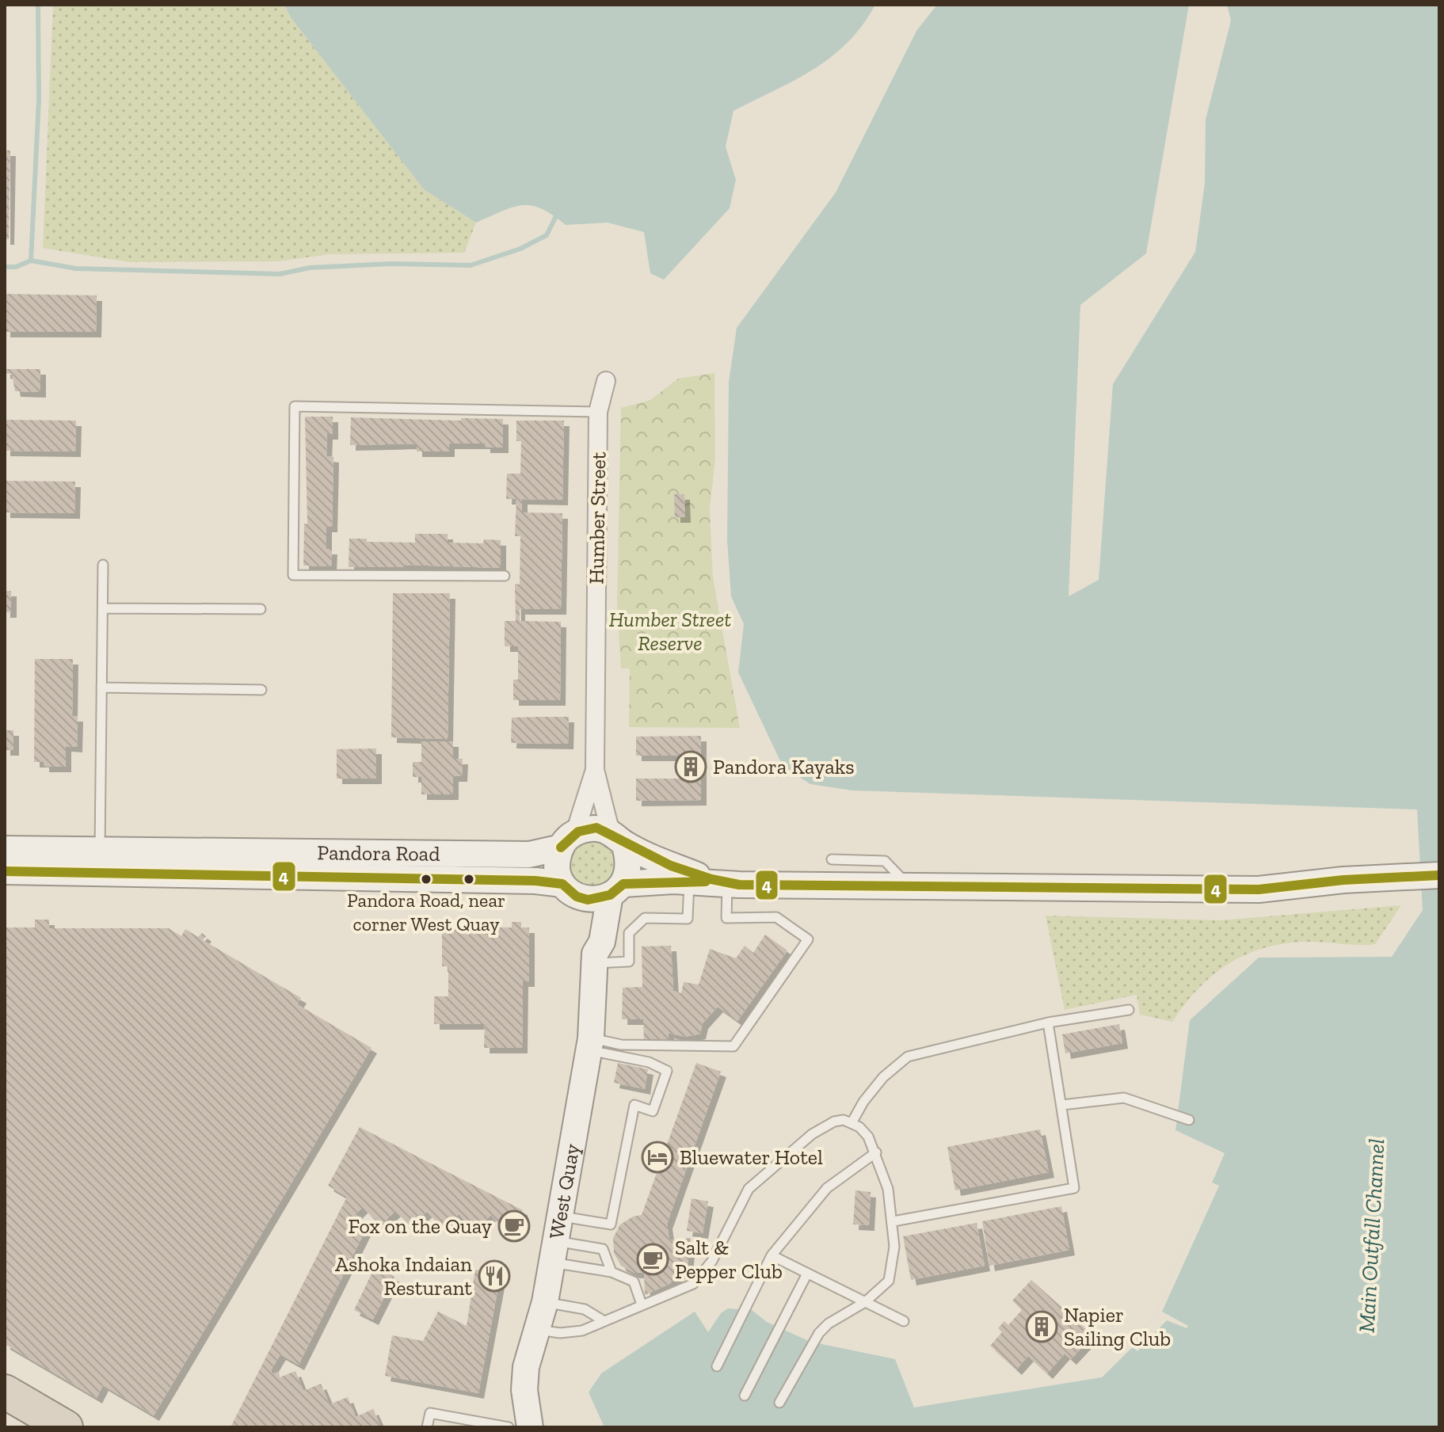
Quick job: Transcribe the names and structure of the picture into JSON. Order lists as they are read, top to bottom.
{
  "streets": {
    "main road": ["Pandora Road", "West Quay"],
    "street": ["Humber Street"]
  },
  "crossings": [
    ["Humber Street", "Pandora Road"],
    ["Humber Street", "West Quay"],
    ["Pandora Road", "West Quay"]
  ],
  "water": ["Main Outfall Channel"],
  "parks": ["Humber Street Reserve"],
  "places": {
    "building": ["Pandora Kayaks", "Napier Sailing Club"],
    "other": ["Pandora Road, near corner West Quay"],
    "hotel": ["Bluewater Hotel"],
    "cafe": ["Fox on the Quay", "Salt & Pepper Club"],
    "restaurant": ["Ashoka Indaian Resturant"]
  },
  "lines": ["transit line 4"]
}
